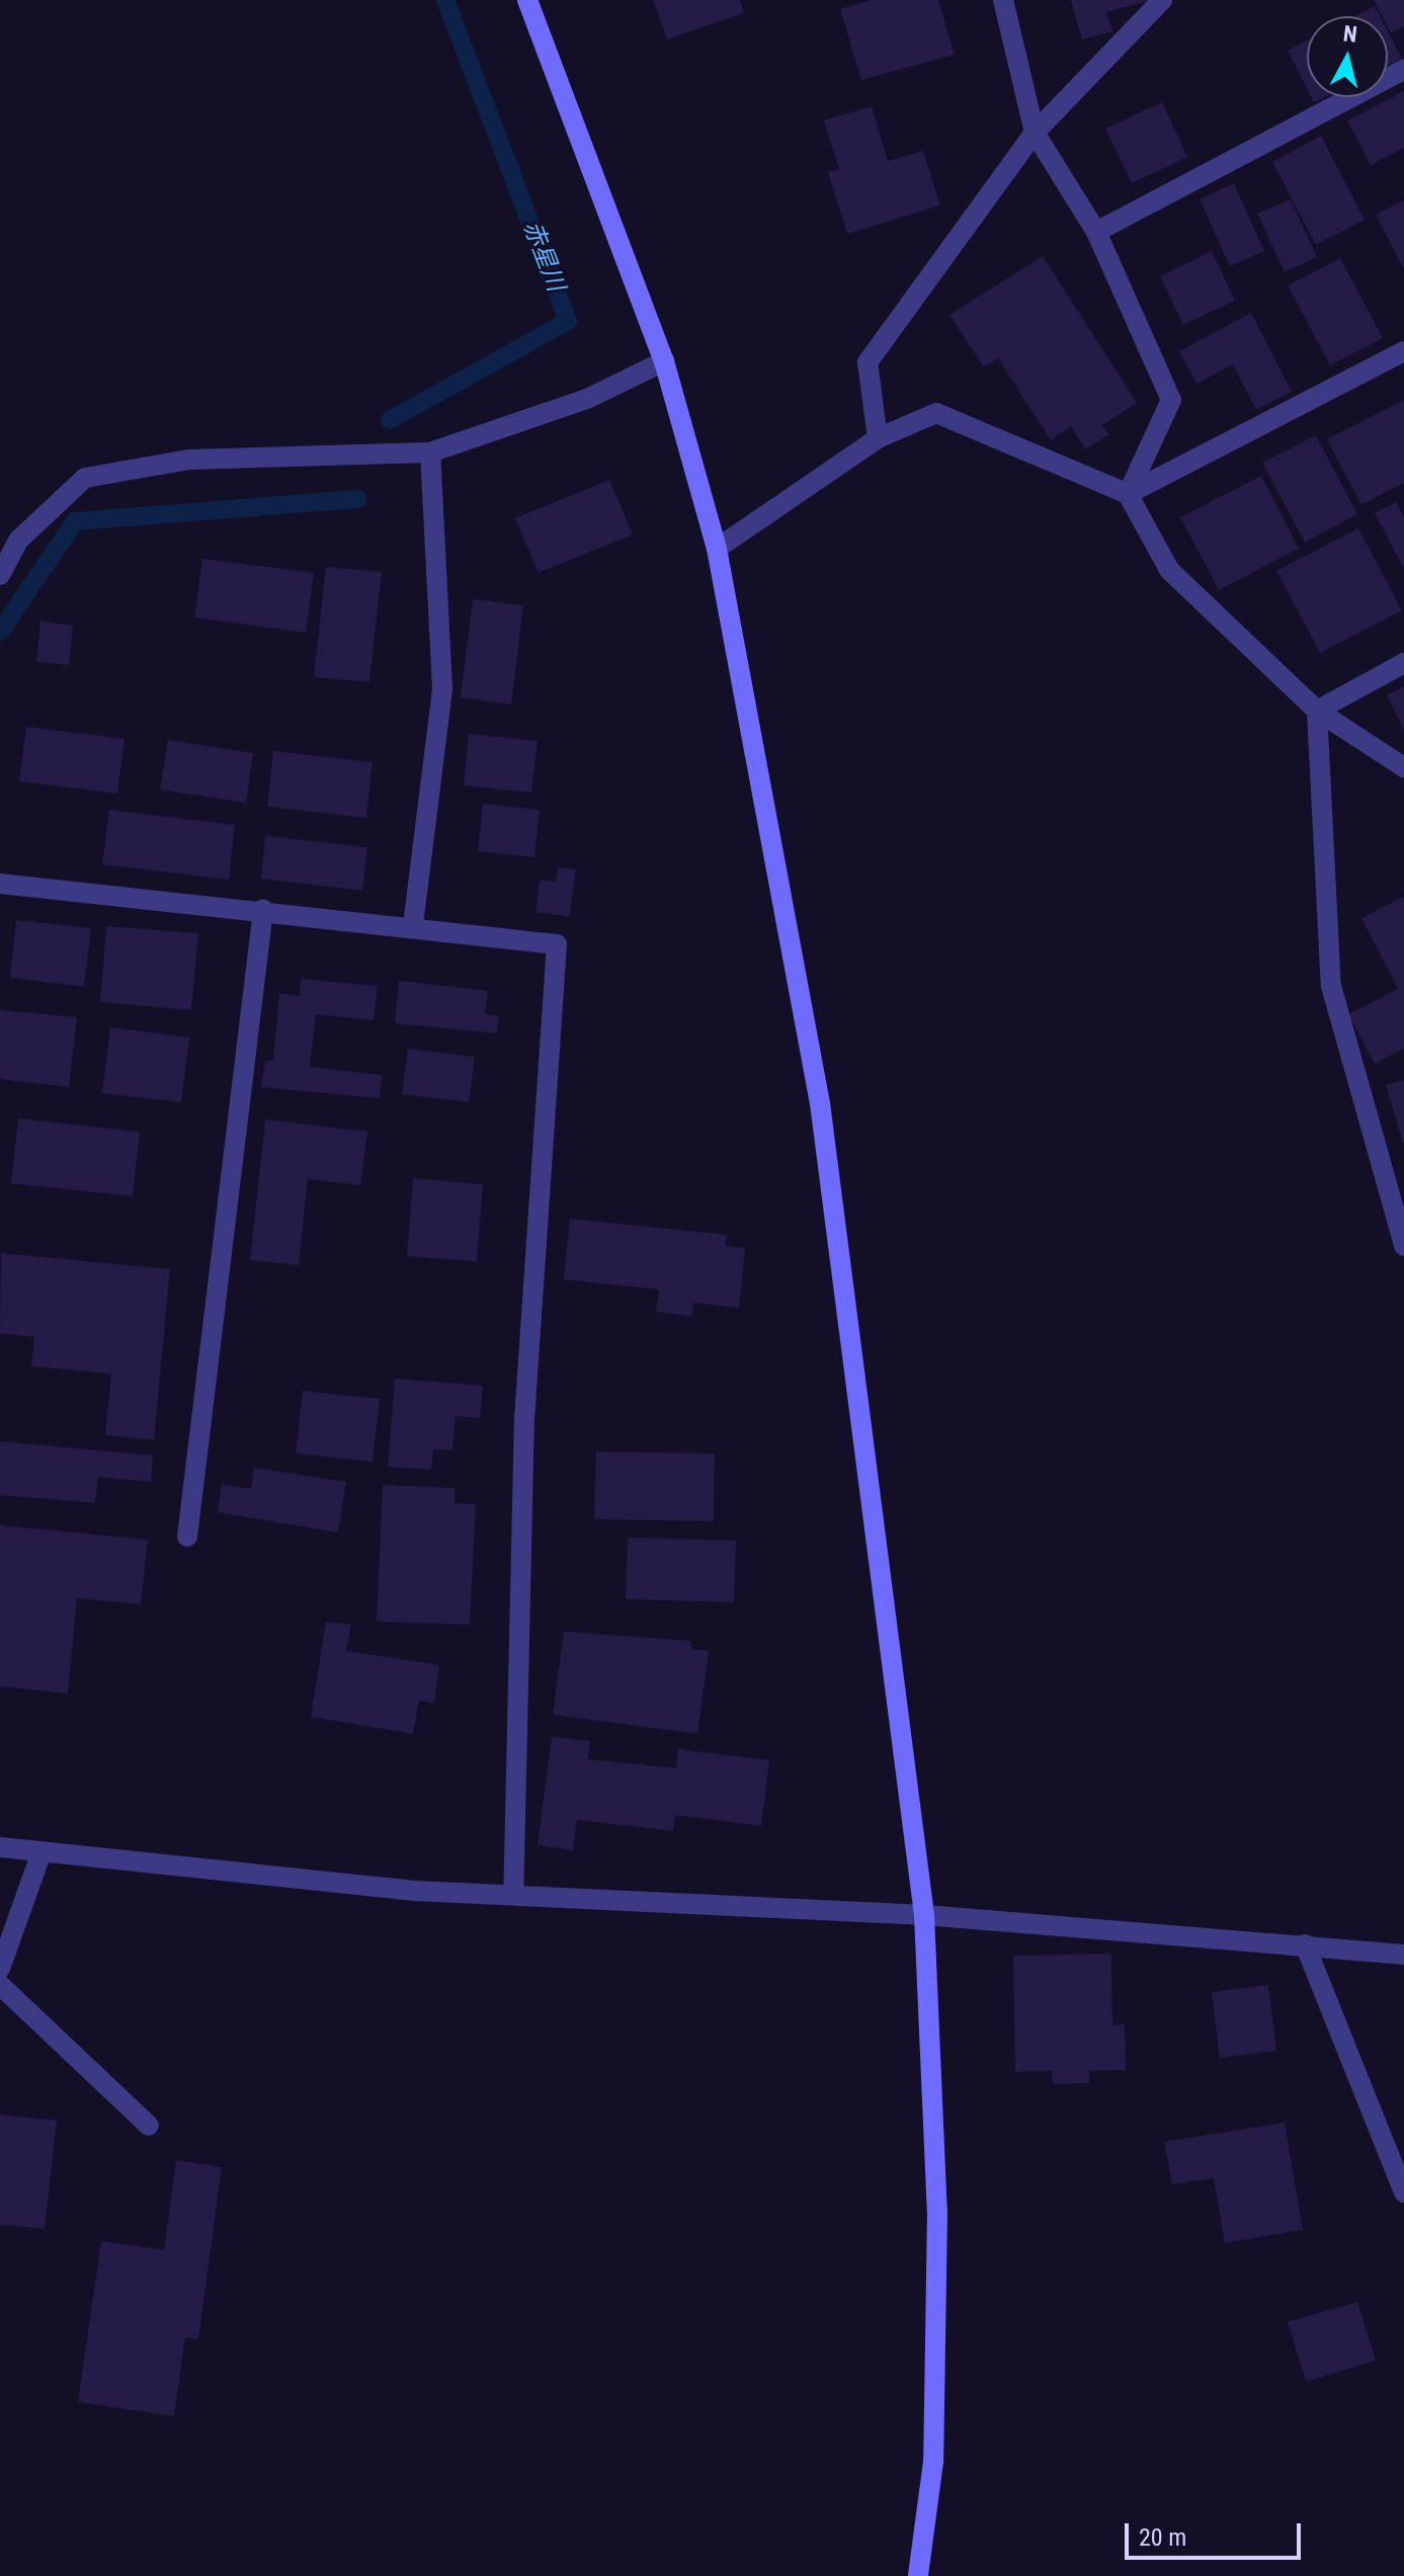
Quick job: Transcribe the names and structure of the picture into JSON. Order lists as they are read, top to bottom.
{
  "water": ["赤星川"],
  "scale_bar": "20 m",
  "north": "top"
}
